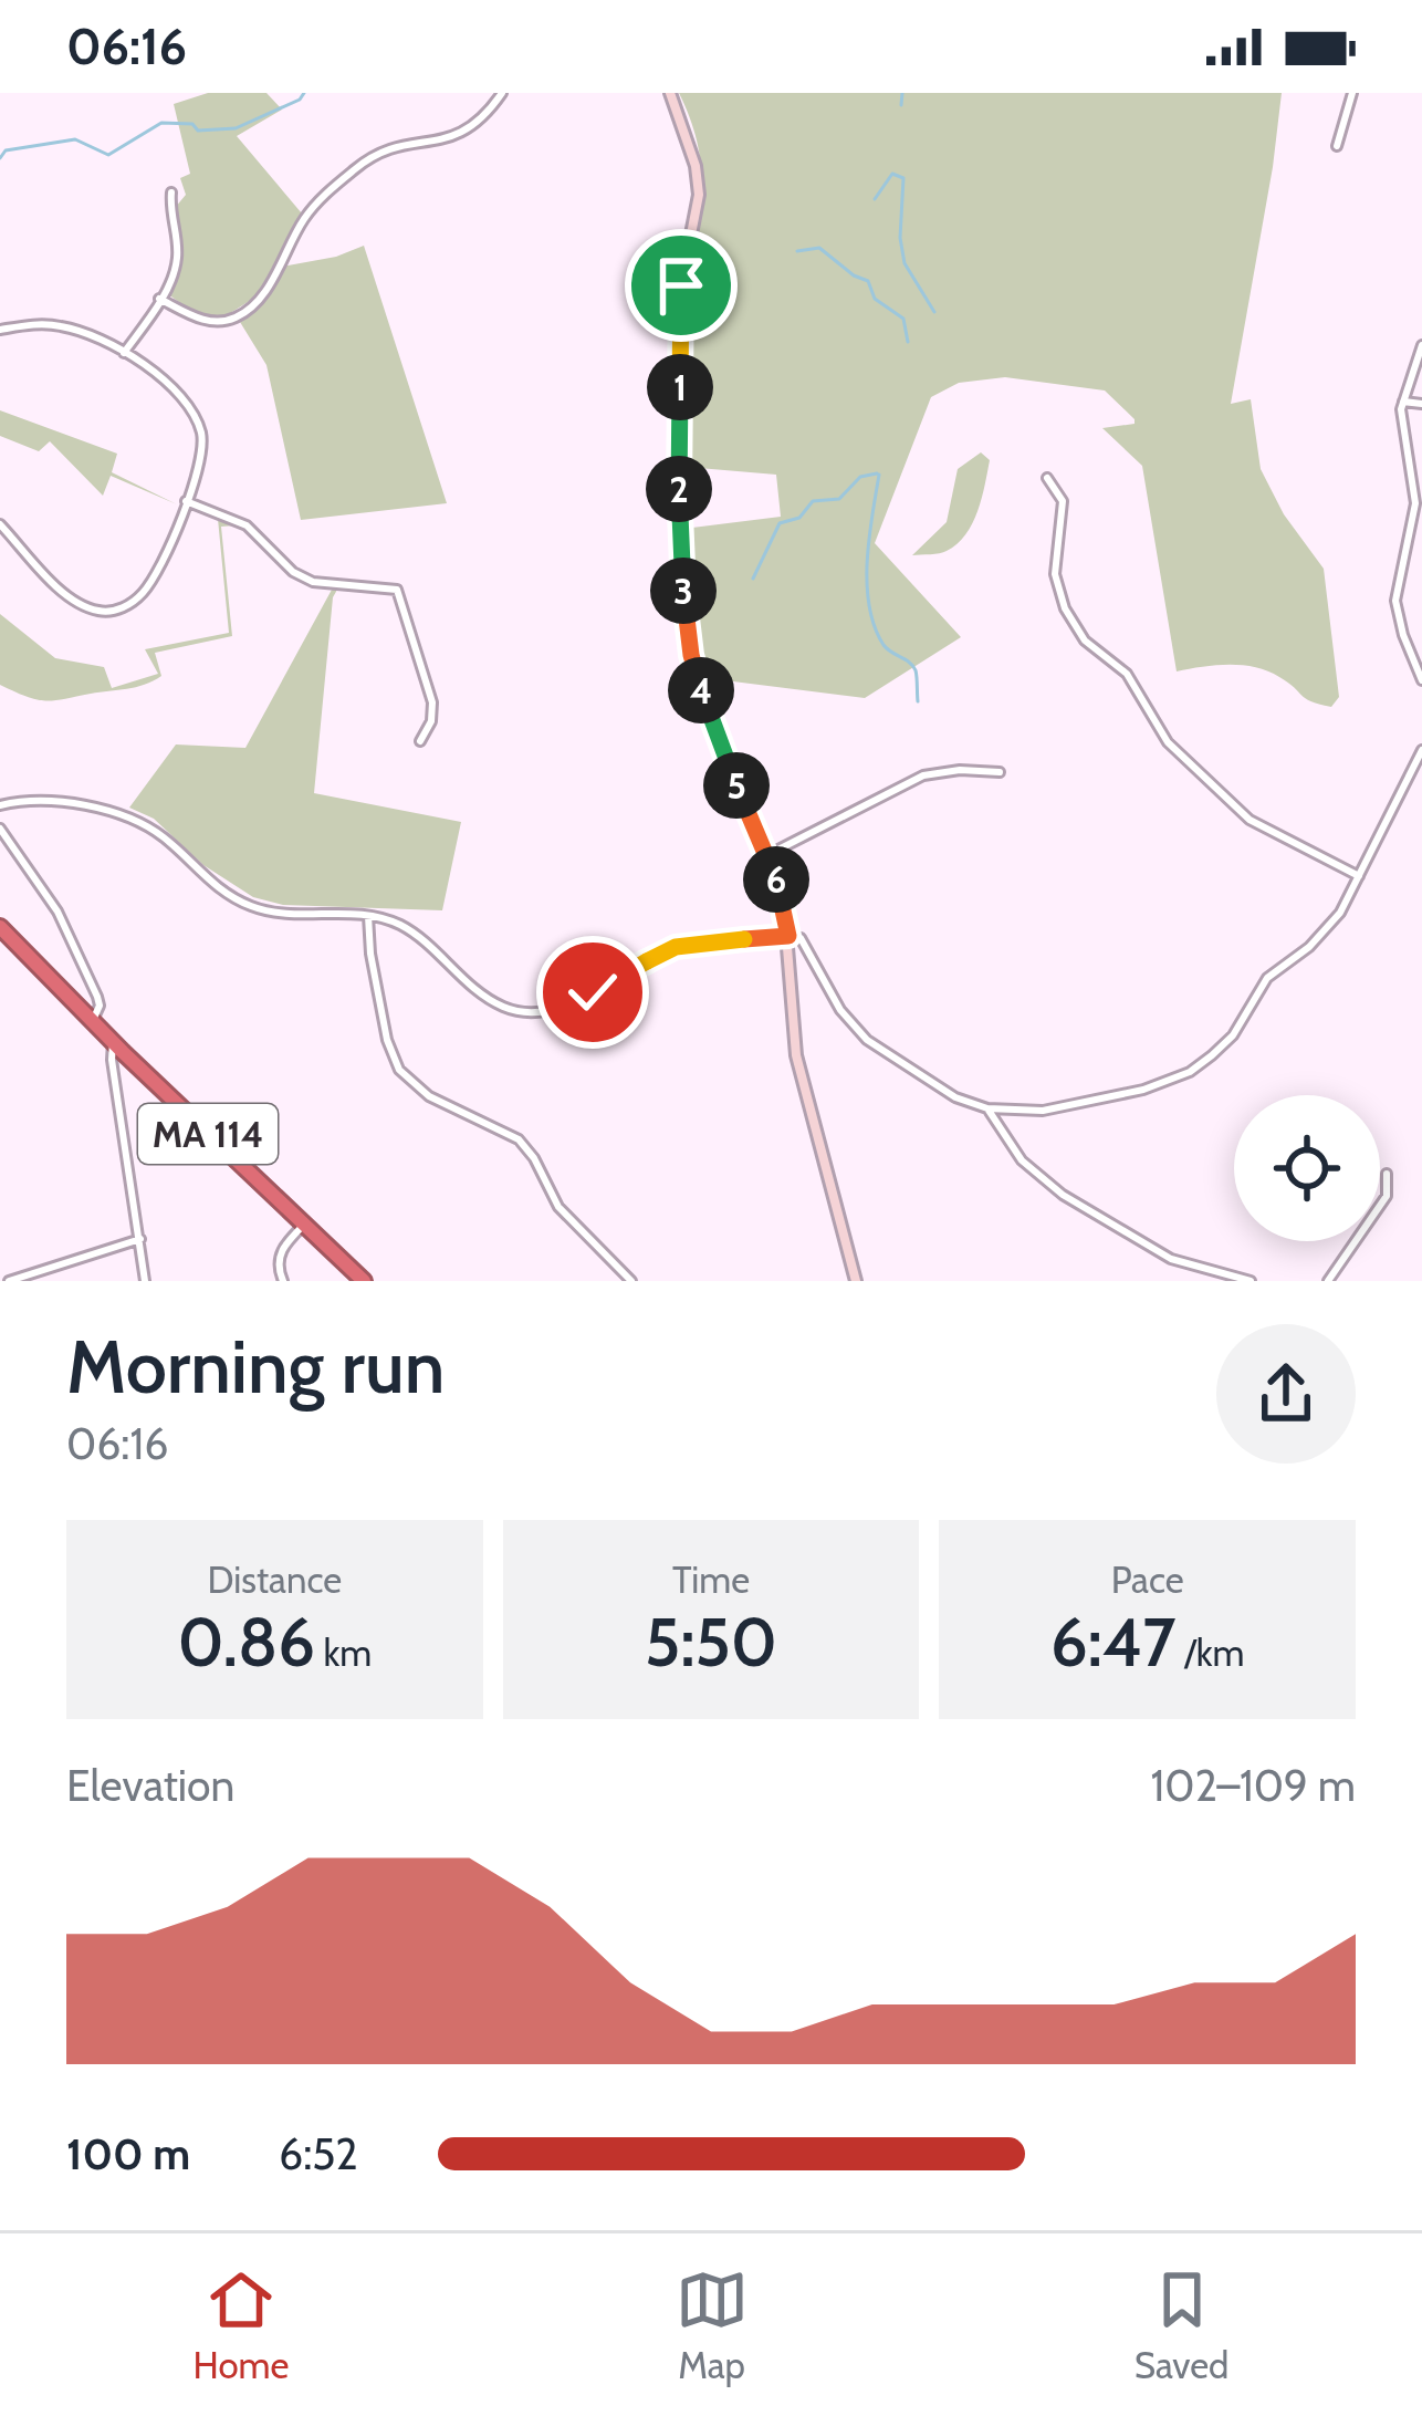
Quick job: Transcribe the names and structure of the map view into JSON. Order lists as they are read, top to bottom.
{
  "streets": {
    "highway": ["MA 114"]
  },
  "page": {
    "status": "06:16",
    "pins": [
      "1",
      "2",
      "3",
      "4",
      "5",
      "6"
    ],
    "heading": ["Morning run", "06:16"],
    "stats": [
      ["Distance", "0.86 km"],
      ["Time", "5:50"],
      ["Pace", "6:47 /km"]
    ],
    "chart": ["Elevation", "102–109 m"],
    "list": [
      {
        "name": "100 m",
        "note": "6:52"
      }
    ],
    "tabs": ["Home", "Map", "Saved"]
  }
}
